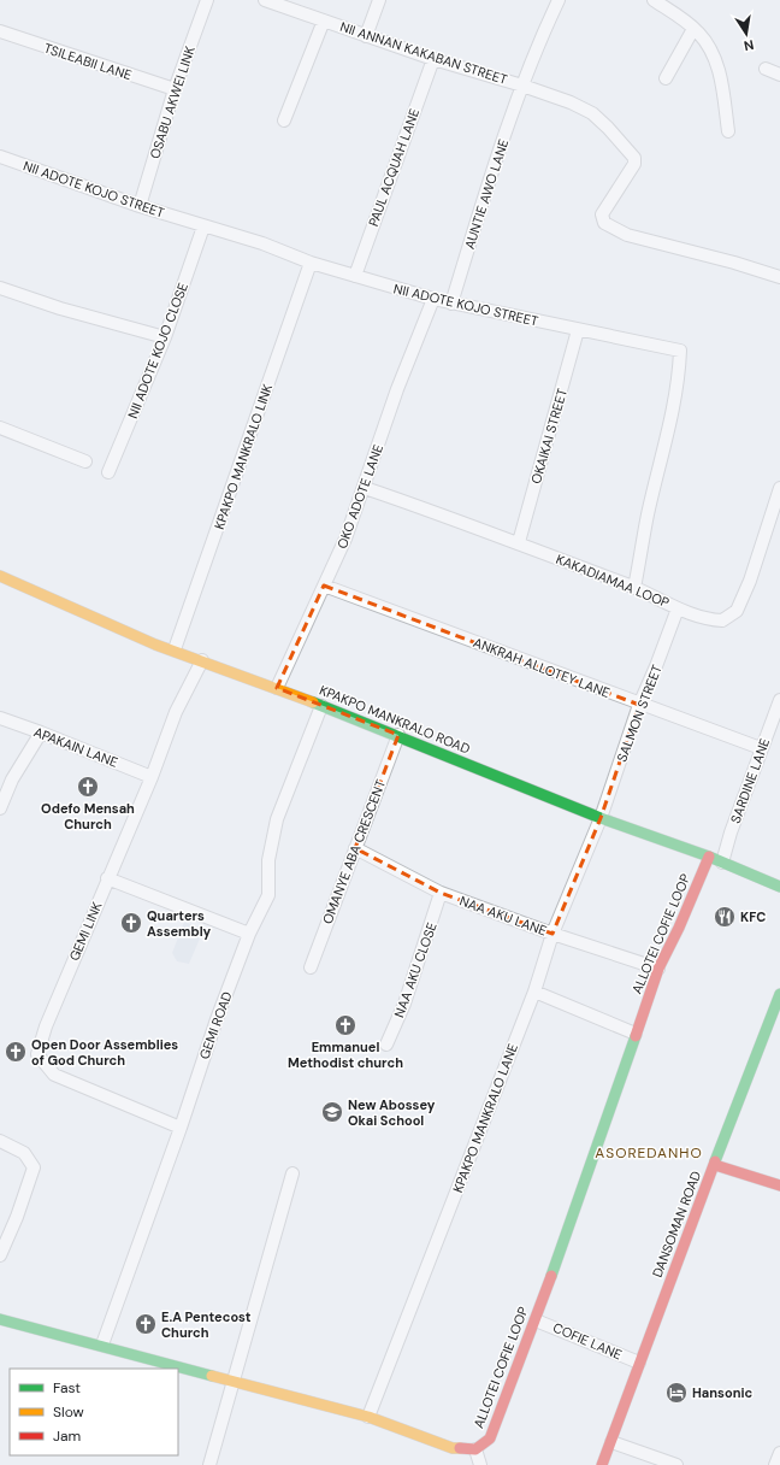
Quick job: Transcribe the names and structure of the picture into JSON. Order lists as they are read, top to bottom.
{
  "streets": {
    "street": [
      "NII ANNAN KAKABAN STREET",
      "TSILEABII LANE",
      "OSABU AKWEI LINK",
      "PAUL ACQUAH LANE",
      "NII ADOTE KOJO STREET",
      "AUNTIE AWO LANE",
      "NII ADOTE KOJO CLOSE",
      "OKAIKAI STREET",
      "KPAKPO MANKRALO LINK",
      "OKO ADOTE LANE",
      "KAKADIAMAA LOOP",
      "ANKRAH ALLOTEY LANE",
      "SALMON STREET",
      "KPAKPO MANKRALO ROAD",
      "APAKAIN LANE",
      "SARDINE LANE",
      "OMANYE ABA CRESCENT",
      "NAA AKU LANE",
      "GEMI LINK",
      "ALLOTEI COFIE LOOP",
      "NAA AKU CLOSE",
      "GEMI ROAD",
      "KPAKPO MANKRALO LANE",
      "DANSOMAN ROAD",
      "COFIE LANE"
    ]
  },
  "crossings": [
    ["NII ANNAN KAKABAN STREET", "PAUL ACQUAH LANE"],
    ["NII ANNAN KAKABAN STREET", "AUNTIE AWO LANE"],
    ["TSILEABII LANE", "OSABU AKWEI LINK"],
    ["OSABU AKWEI LINK", "NII ADOTE KOJO STREET"],
    ["PAUL ACQUAH LANE", "NII ADOTE KOJO STREET"],
    ["NII ADOTE KOJO STREET", "AUNTIE AWO LANE"],
    ["NII ADOTE KOJO STREET", "NII ADOTE KOJO CLOSE"],
    ["NII ADOTE KOJO STREET", "OKAIKAI STREET"],
    ["NII ADOTE KOJO STREET", "KPAKPO MANKRALO LINK"],
    ["NII ADOTE KOJO STREET", "OKO ADOTE LANE"],
    ["NII ADOTE KOJO STREET", "KAKADIAMAA LOOP"],
    ["OKAIKAI STREET", "KAKADIAMAA LOOP"],
    ["KPAKPO MANKRALO LINK", "KPAKPO MANKRALO ROAD"],
    ["OKO ADOTE LANE", "KAKADIAMAA LOOP"],
    ["OKO ADOTE LANE", "ANKRAH ALLOTEY LANE"],
    ["OKO ADOTE LANE", "KPAKPO MANKRALO ROAD"],
    ["KAKADIAMAA LOOP", "SALMON STREET"],
    ["ANKRAH ALLOTEY LANE", "SALMON STREET"],
    ["ANKRAH ALLOTEY LANE", "SARDINE LANE"],
    ["SALMON STREET", "KPAKPO MANKRALO ROAD"],
    ["SALMON STREET", "KPAKPO MANKRALO LANE"],
    ["KPAKPO MANKRALO ROAD", "SARDINE LANE"],
    ["KPAKPO MANKRALO ROAD", "OMANYE ABA CRESCENT"],
    ["KPAKPO MANKRALO ROAD", "GEMI LINK"],
    ["KPAKPO MANKRALO ROAD", "ALLOTEI COFIE LOOP"],
    ["KPAKPO MANKRALO ROAD", "GEMI ROAD"],
    ["KPAKPO MANKRALO ROAD", "KPAKPO MANKRALO LANE"],
    ["APAKAIN LANE", "GEMI LINK"],
    ["OMANYE ABA CRESCENT", "NAA AKU LANE"],
    ["NAA AKU LANE", "ALLOTEI COFIE LOOP"],
    ["NAA AKU LANE", "NAA AKU CLOSE"],
    ["NAA AKU LANE", "KPAKPO MANKRALO LANE"],
    ["GEMI LINK", "GEMI ROAD"],
    ["ALLOTEI COFIE LOOP", "COFIE LANE"],
    ["DANSOMAN ROAD", "COFIE LANE"]
  ],
  "districts": ["ASOREDANHO"],
  "places": {
    "church": [
      "Odefo Mensah Church",
      "Quarters Assembly",
      "Emmanuel Methodist church",
      "Open Door Assemblies of God Church",
      "E.A Pentecost Church"
    ],
    "restaurant": ["KFC"],
    "school or university": ["New Abossey Okai School"],
    "hotel": ["Hansonic"]
  },
  "legend": ["Fast", "Slow", "Jam"],
  "north": "bottom"
}
